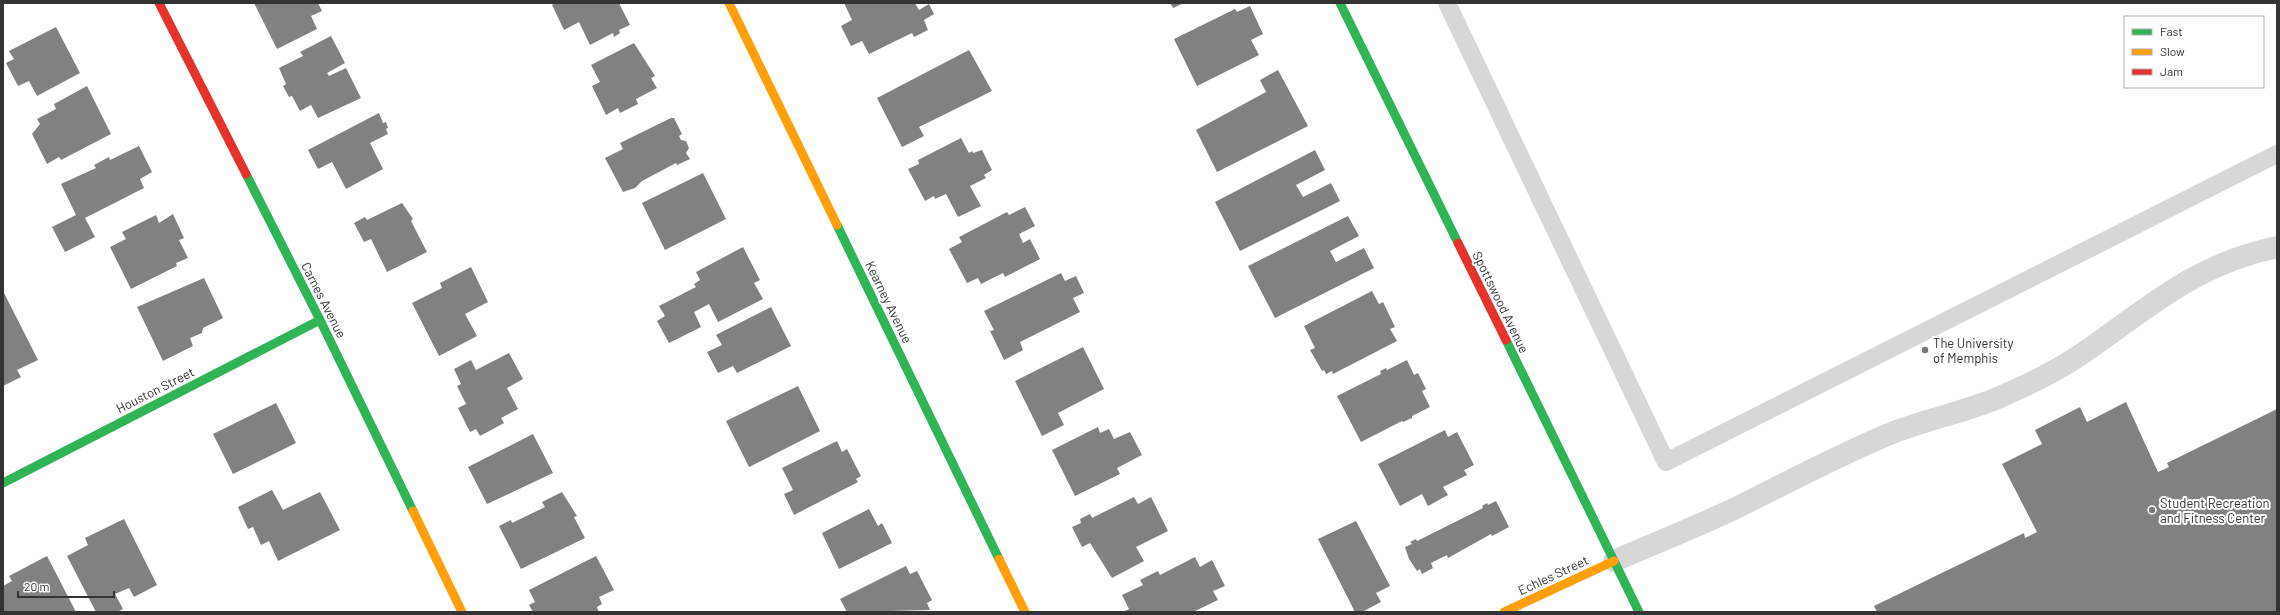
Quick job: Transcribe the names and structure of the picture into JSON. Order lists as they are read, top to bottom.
{
  "streets": {
    "street": [
      "Carnes Avenue",
      "Kearney Avenue",
      "Spottswood Avenue",
      "Houston Street",
      "Echles Street"
    ]
  },
  "crossings": [
    ["Carnes Avenue", "Houston Street"],
    ["Spottswood Avenue", "Echles Street"]
  ],
  "places": ["The University of Memphis", "Student Recreation and Fitness Center"],
  "legend": ["Fast", "Slow", "Jam"],
  "scale_bar": "20 m"
}
